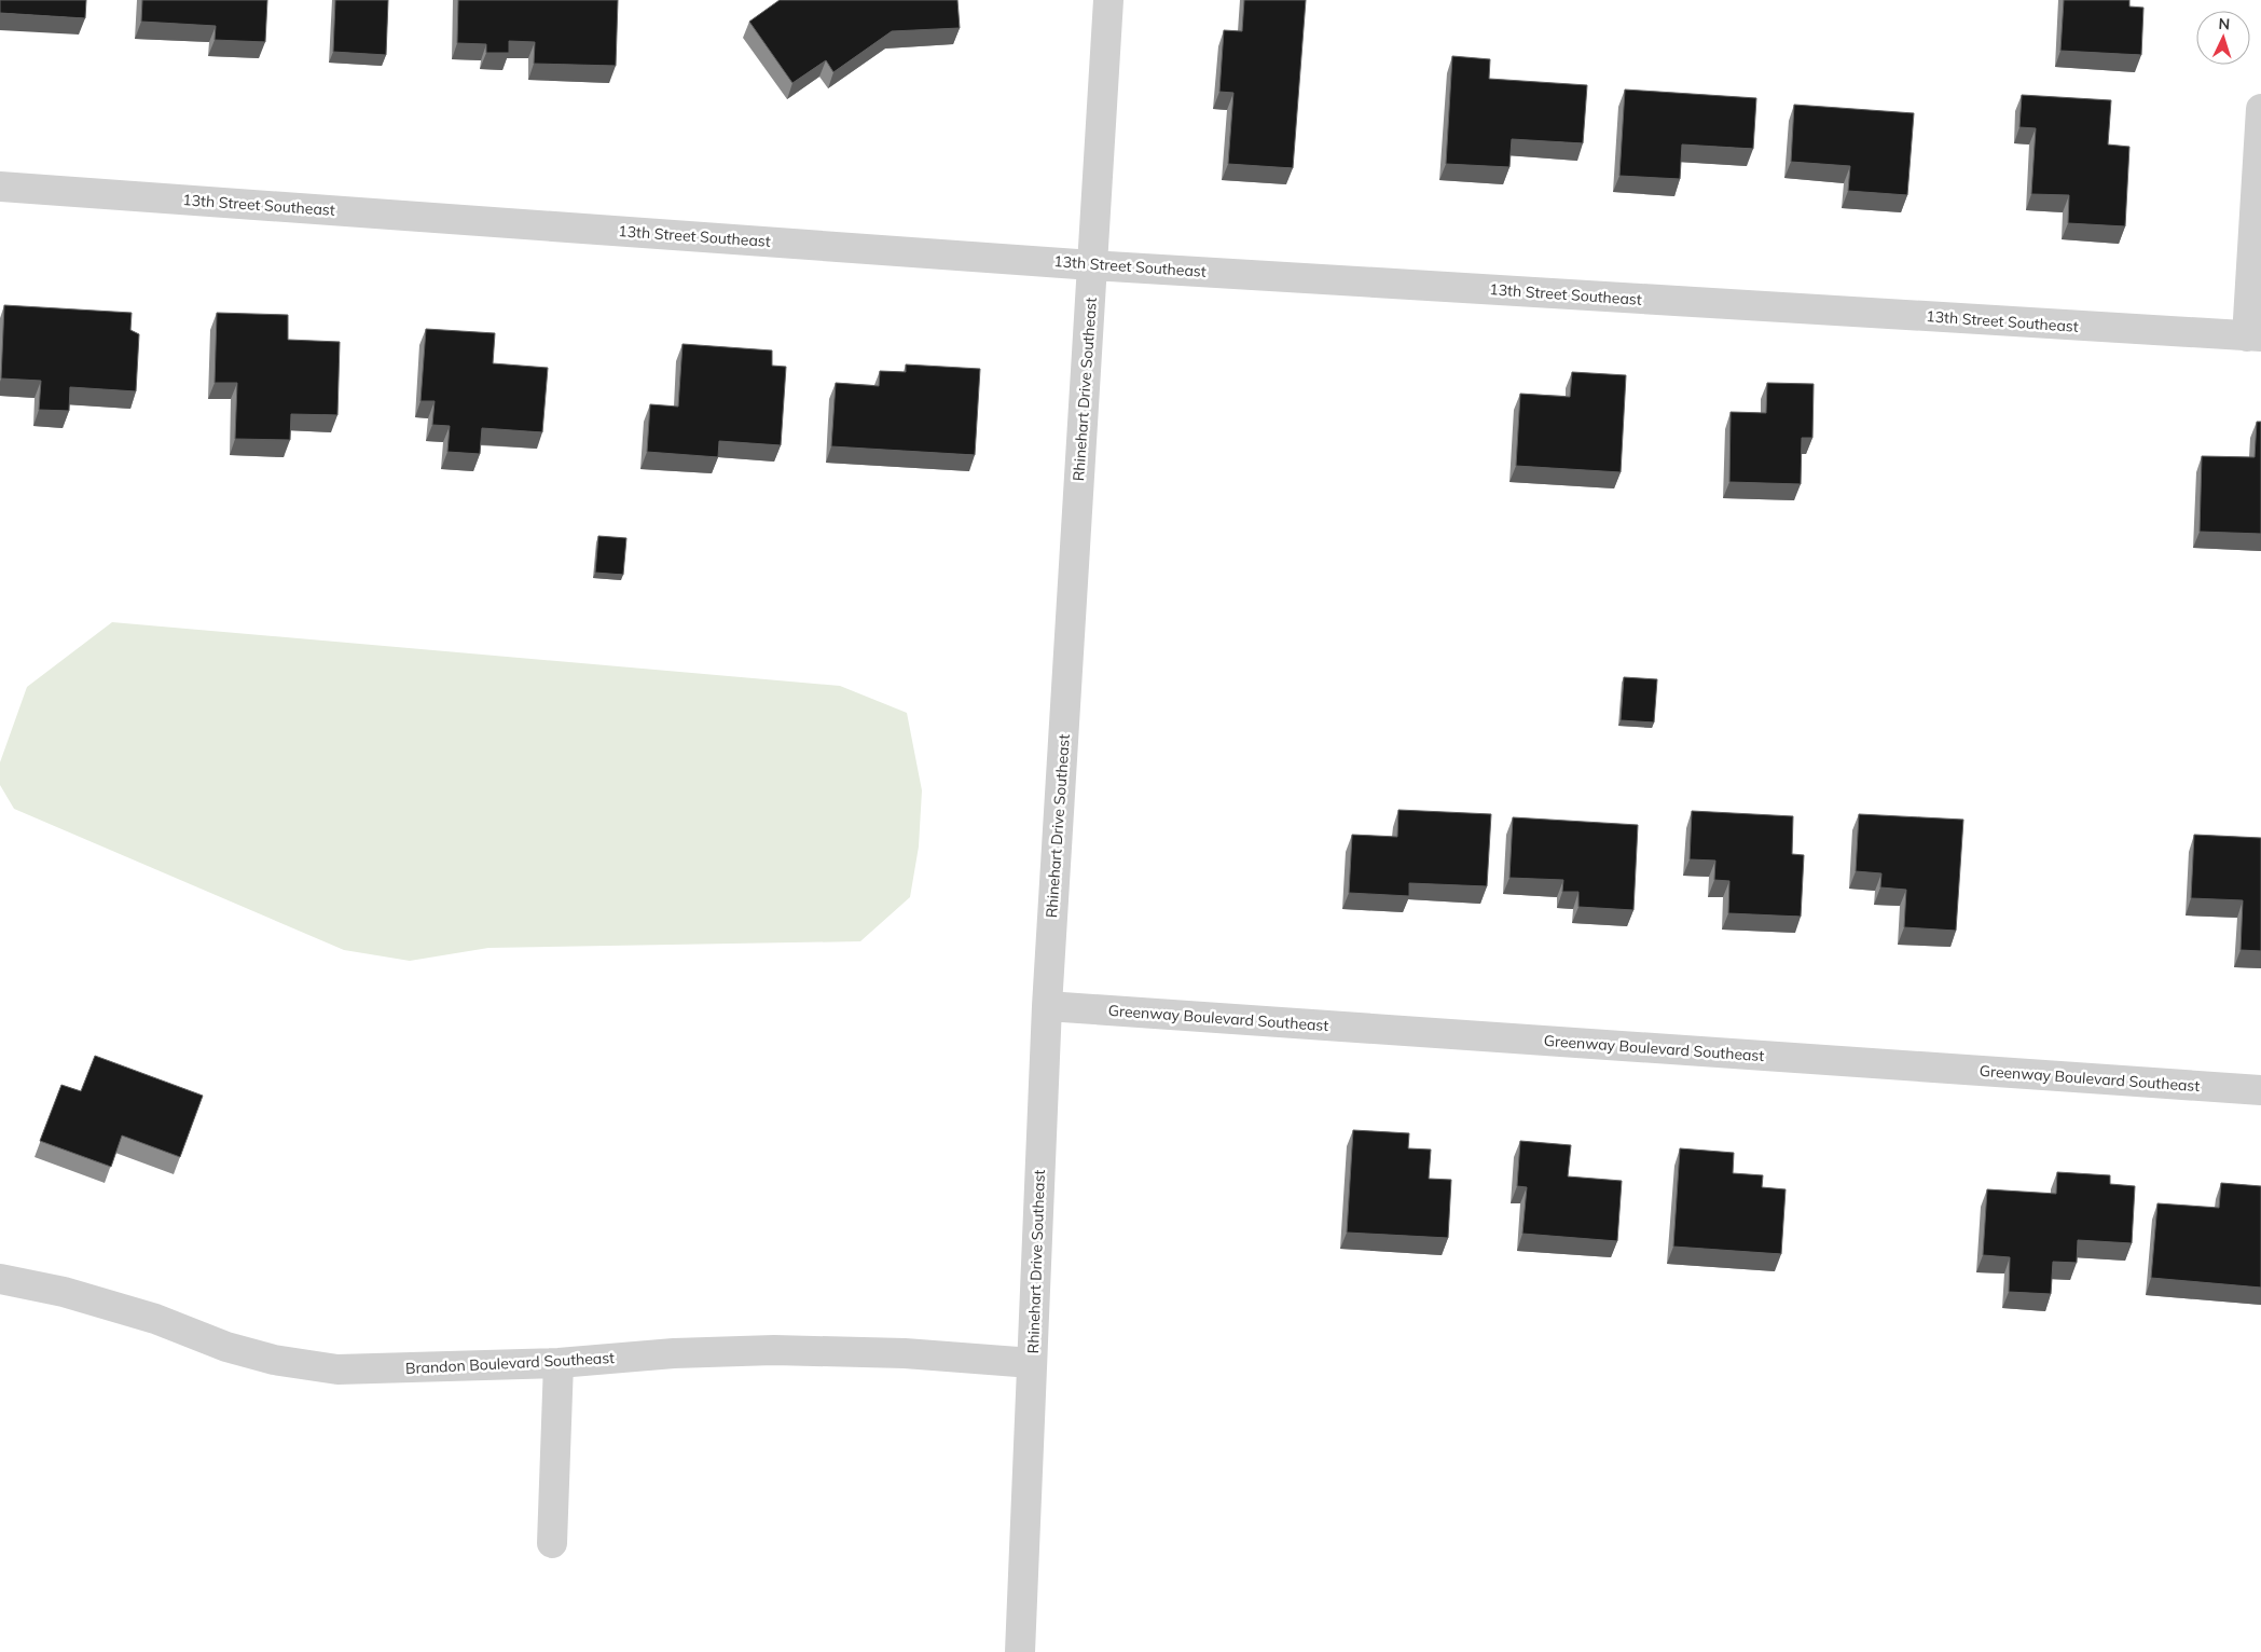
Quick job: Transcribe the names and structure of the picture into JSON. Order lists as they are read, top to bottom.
{
  "streets": {
    "street": [
      "13th Street Southeast",
      "Rhinehart Drive Southeast",
      "Greenway Boulevard Southeast",
      "Brandon Boulevard Southeast"
    ]
  },
  "crossings": [
    ["13th Street Southeast", "Rhinehart Drive Southeast"],
    ["Rhinehart Drive Southeast", "Greenway Boulevard Southeast"],
    ["Rhinehart Drive Southeast", "Brandon Boulevard Southeast"]
  ],
  "north": "top"
}
